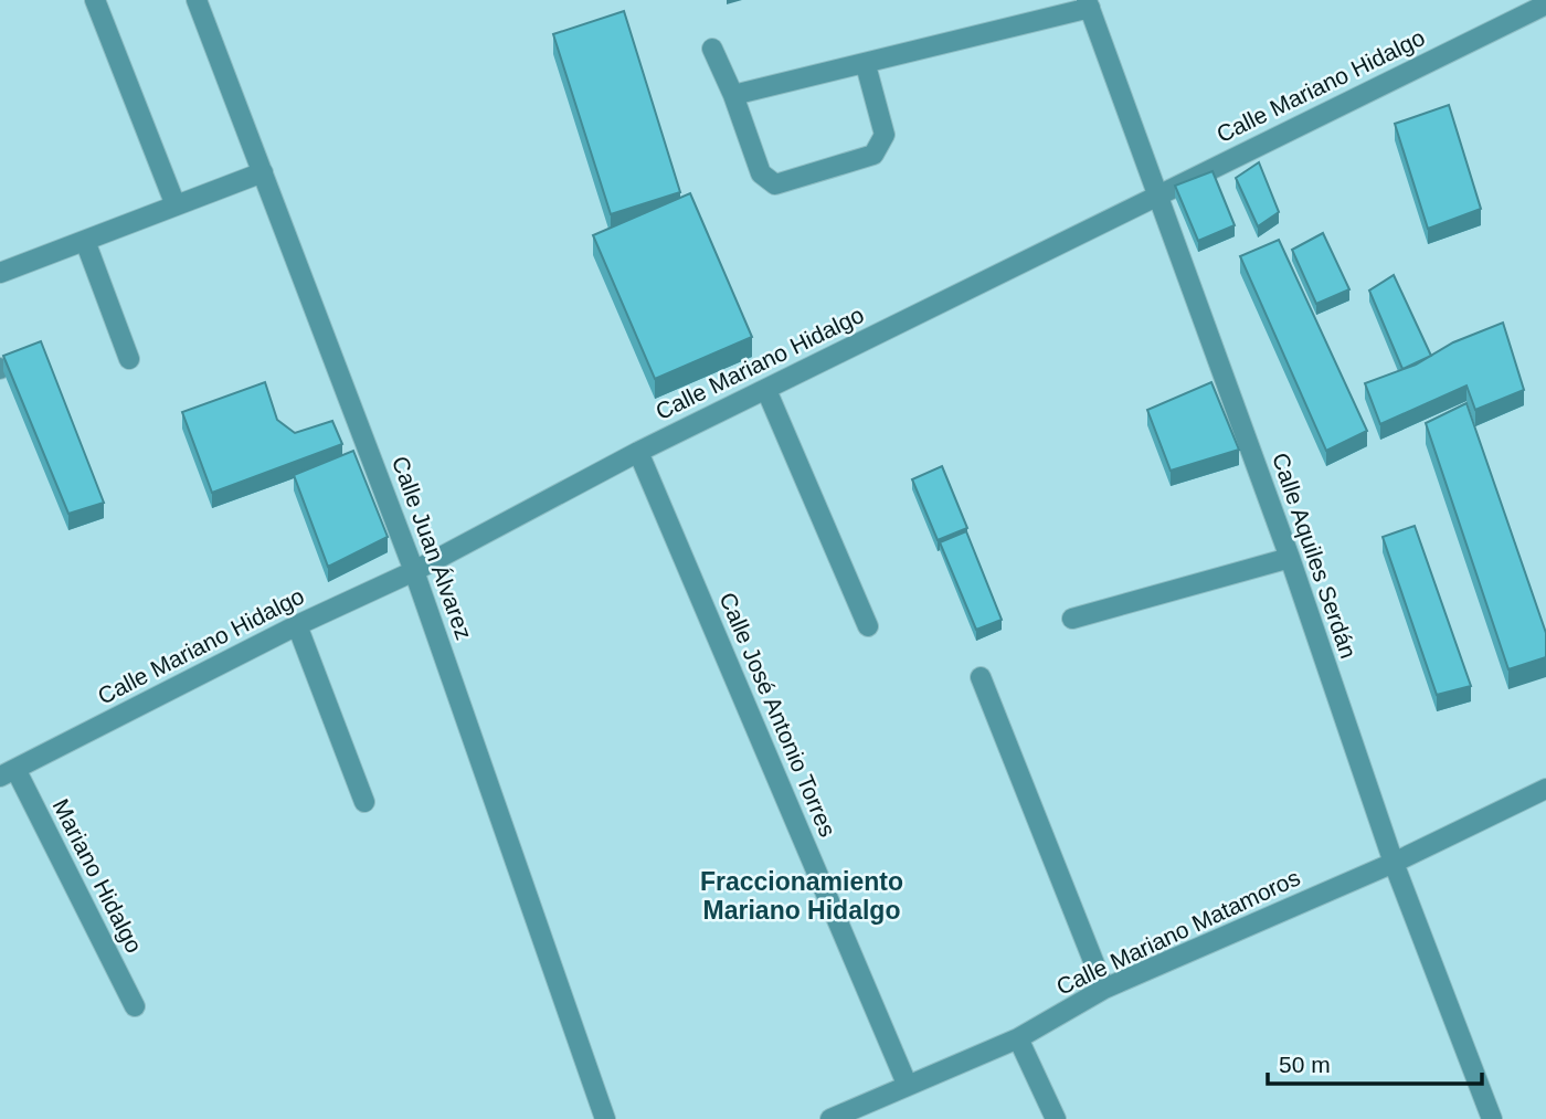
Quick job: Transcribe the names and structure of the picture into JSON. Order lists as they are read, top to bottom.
{
  "streets": {
    "street": [
      "Calle Mariano Hidalgo",
      "Calle Juan Álvarez",
      "Calle Aquiles Serdán",
      "Calle José Antonio Torres",
      "Mariano Hidalgo",
      "Calle Mariano Matamoros"
    ]
  },
  "crossings": [
    ["Calle Mariano Hidalgo", "Calle Juan Álvarez"],
    ["Calle Mariano Hidalgo", "Calle Aquiles Serdán"],
    ["Calle Mariano Hidalgo", "Calle José Antonio Torres"],
    ["Calle Mariano Hidalgo", "Mariano Hidalgo"],
    ["Calle Aquiles Serdán", "Calle Mariano Matamoros"],
    ["Calle José Antonio Torres", "Calle Mariano Matamoros"]
  ],
  "districts": ["Fraccionamiento Mariano Hidalgo"],
  "scale_bar": "50 m"
}
